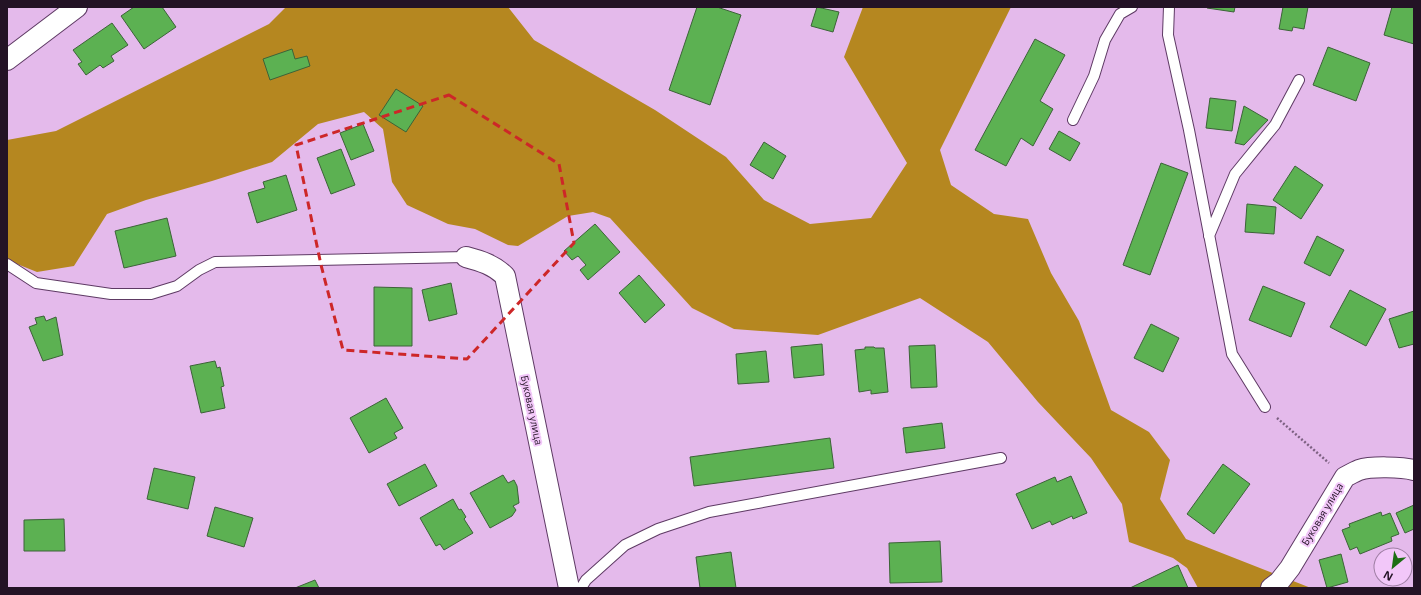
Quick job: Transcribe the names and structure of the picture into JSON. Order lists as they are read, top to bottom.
{
  "streets": {
    "street": ["Буковая улица"]
  },
  "north": "bottom left"
}
